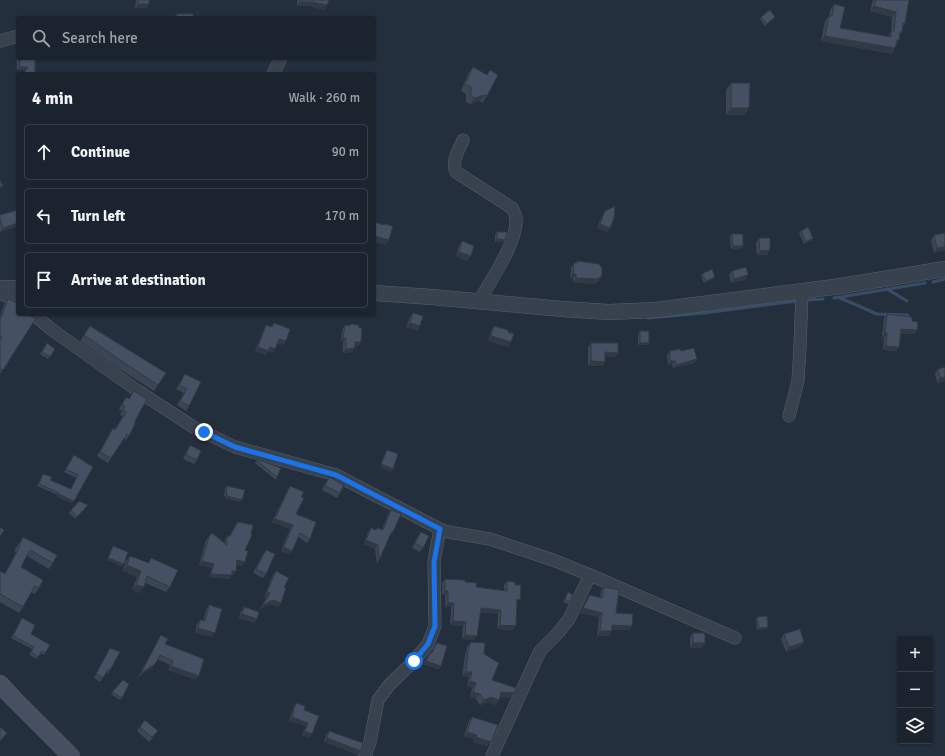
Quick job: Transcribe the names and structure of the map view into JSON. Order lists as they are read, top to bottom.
{
  "page": {
    "search": "Search here",
    "heading": ["4 min", "Walk · 260 m"],
    "list": [
      ["Continue", "90 m"],
      ["Turn left", "170 m"],
      "Arrive at destination"
    ],
    "map_buttons": ["+", "−"]
  }
}
